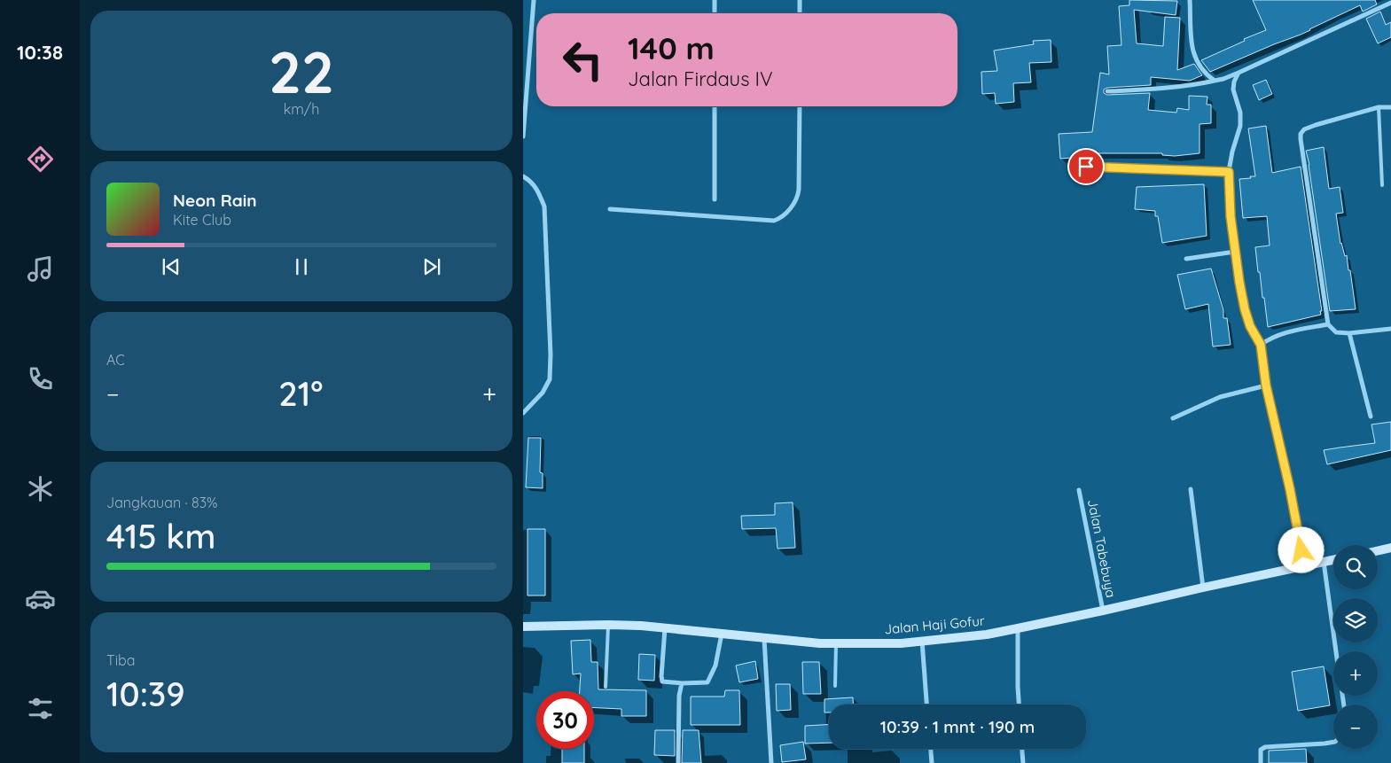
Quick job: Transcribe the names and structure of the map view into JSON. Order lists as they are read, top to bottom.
{
  "streets": {
    "street": ["Jalan Tabebuya", "Jalan Haji Gofur"]
  },
  "crossings": [
    ["Jalan Tabebuya", "Jalan Haji Gofur"]
  ],
  "page": {
    "tabs": "10:38",
    "tile": [
      ["22", "km/h"],
      "AC",
      ["Jangkauan · 83%", "415 km"],
      ["Tiba", "10:39"]
    ],
    "turn": ["140 m", "Jalan Firdaus IV"],
    "song": ["Neon Rain", "Kite Club"],
    "heat": ["−", "21°", "+"],
    "map_buttons": ["+", "−"],
    "limit": "30",
    "trip": "10:39 · 1 mnt · 190 m"
  }
}
